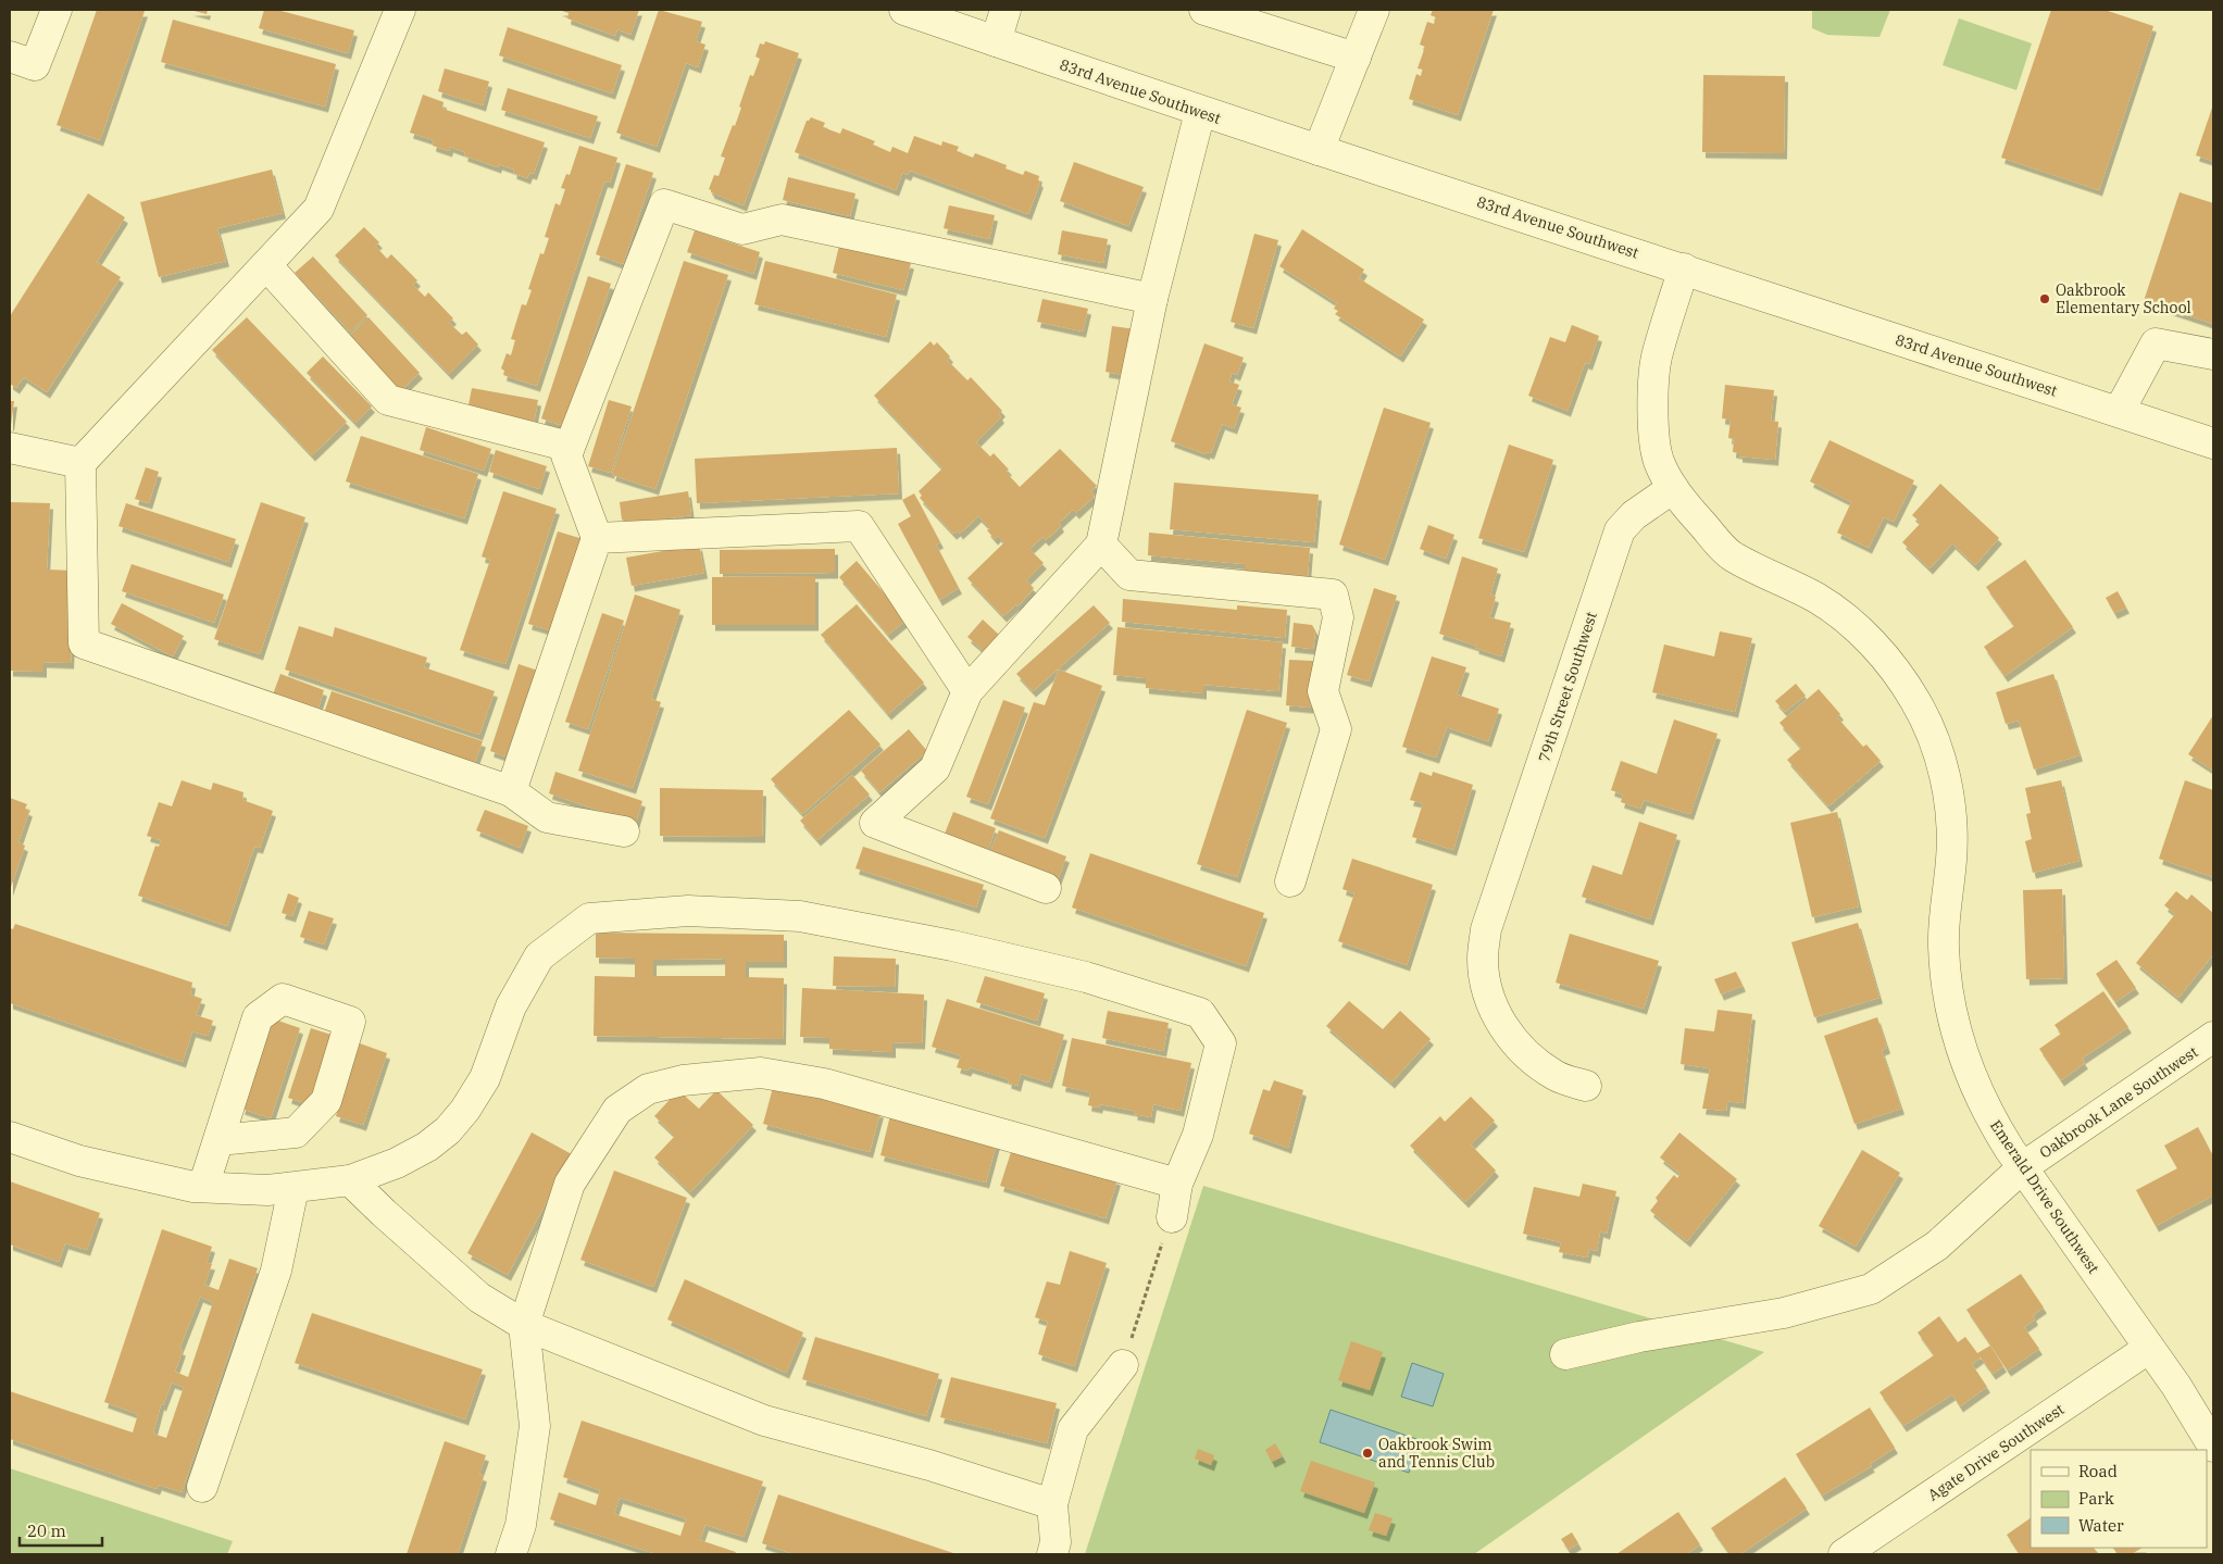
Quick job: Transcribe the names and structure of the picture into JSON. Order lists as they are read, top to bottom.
{
  "streets": {
    "street": [
      "83rd Avenue Southwest",
      "79th Street Southwest",
      "Oakbrook Lane Southwest",
      "Emerald Drive Southwest",
      "Agate Drive Southwest"
    ]
  },
  "crossings": [
    ["79th Street Southwest", "Emerald Drive Southwest"],
    ["Oakbrook Lane Southwest", "Emerald Drive Southwest"],
    ["Emerald Drive Southwest", "Agate Drive Southwest"]
  ],
  "places": ["Oakbrook Elementary School", "Oakbrook Swim and Tennis Club"],
  "legend": ["Road", "Park", "Water"],
  "scale_bar": "20 m"
}
